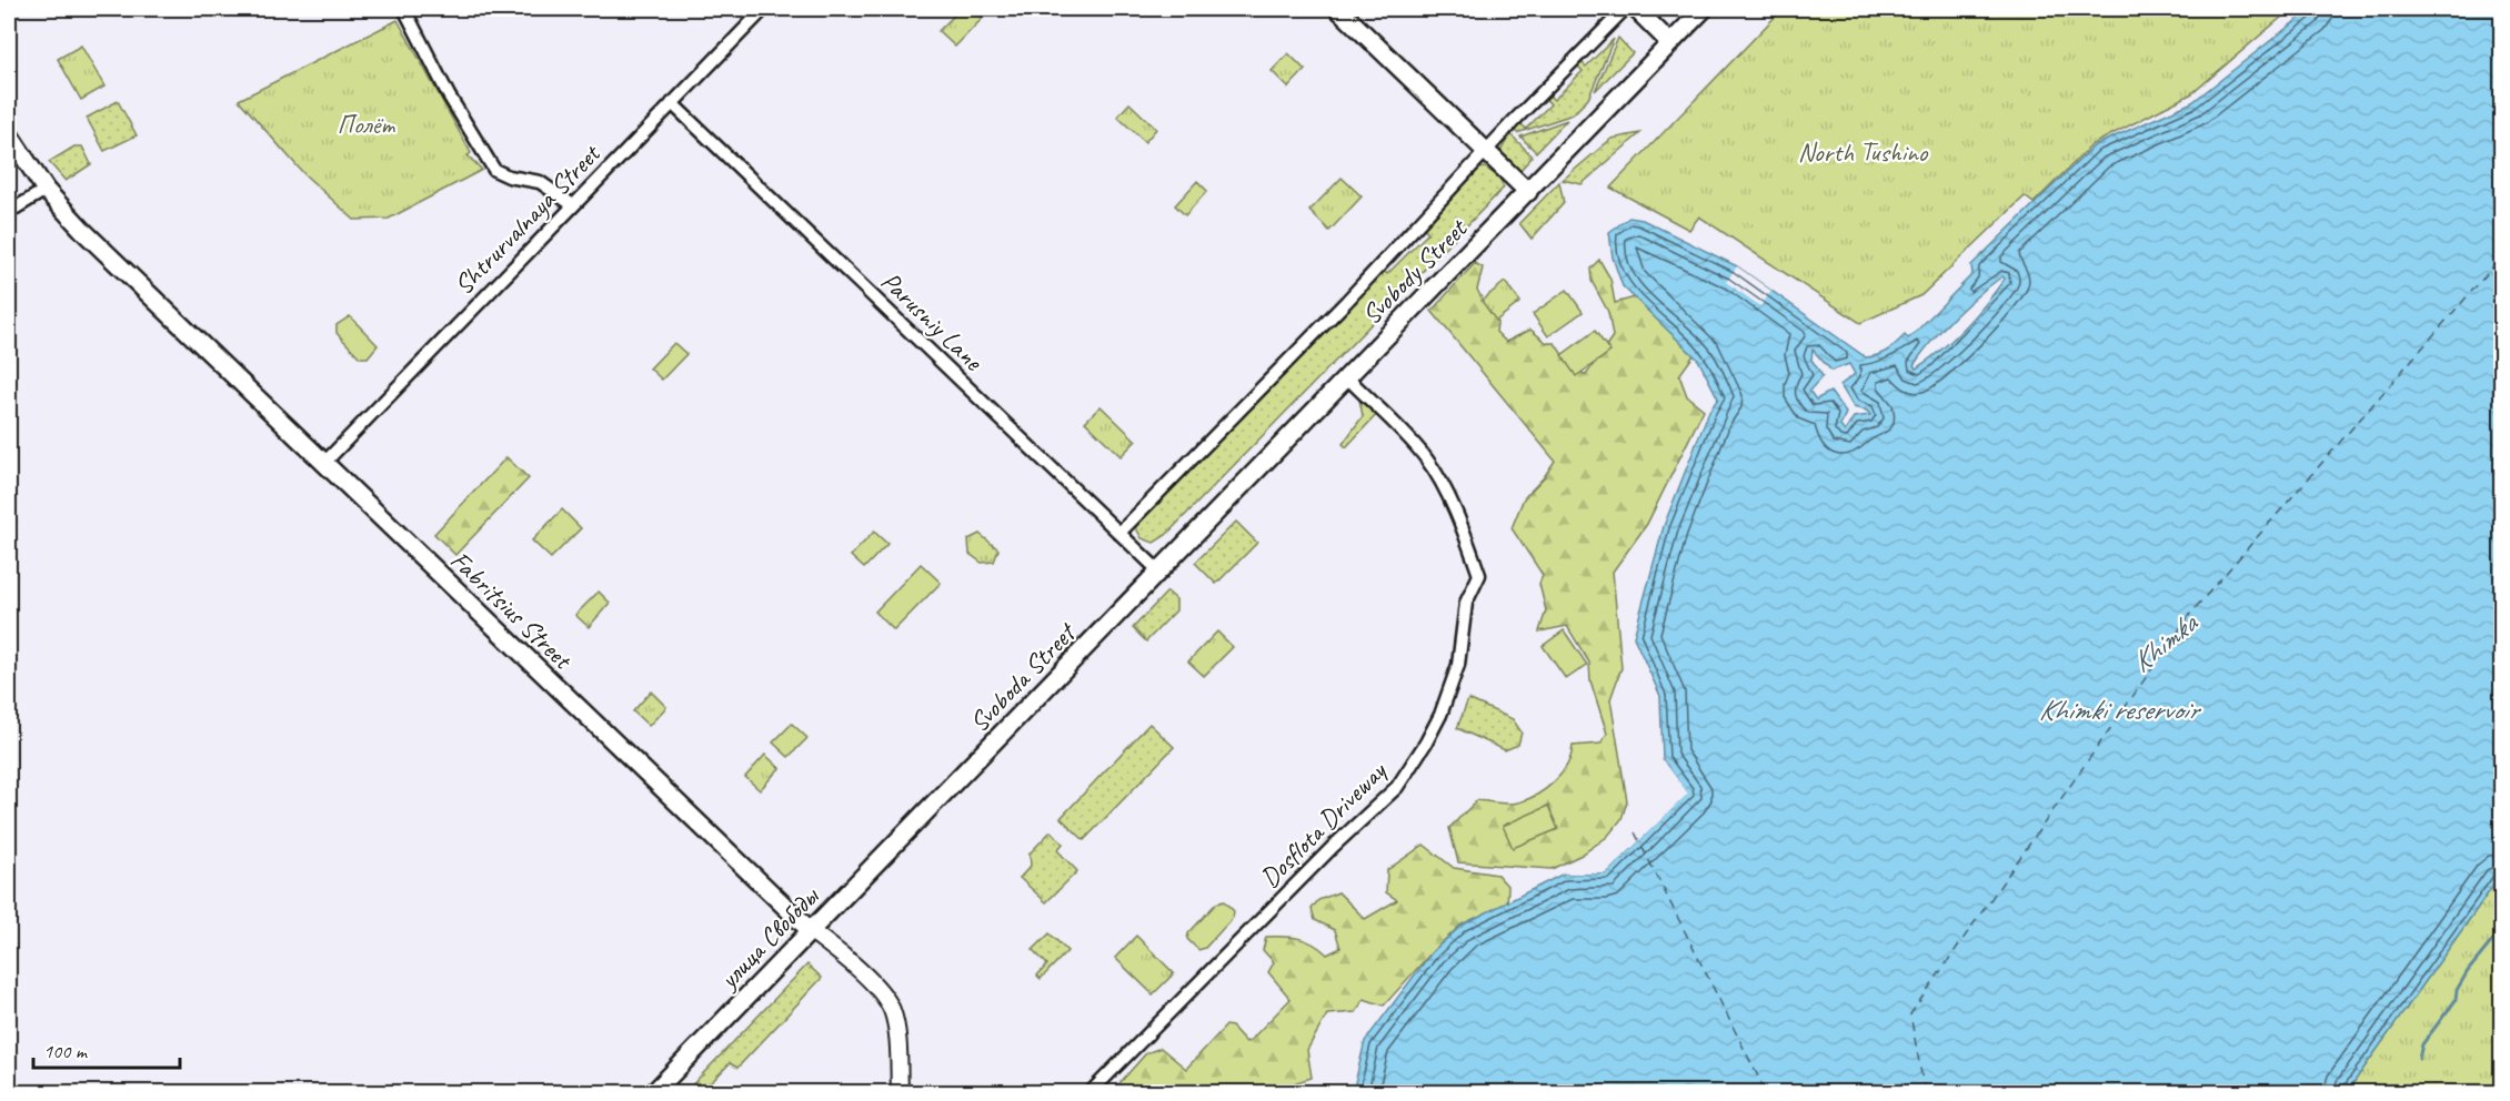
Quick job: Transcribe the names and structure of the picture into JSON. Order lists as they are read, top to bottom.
{
  "streets": {
    "main road": ["Svobody Street", "Fabritsius Street", "улица Свободы"],
    "street": ["Shtrurvalnaya Street", "Parusniy Lane", "Dosflota Driveway"]
  },
  "crossings": [
    ["Shtrurvalnaya Street", "Parusniy Lane"],
    ["Shtrurvalnaya Street", "Fabritsius Street"],
    ["Svobody Street", "Parusniy Lane"],
    ["Svobody Street", "Dosflota Driveway"],
    ["Svobody Street", "улица Свободы"],
    ["Parusniy Lane", "улица Свободы"],
    ["Fabritsius Street", "улица Свободы"]
  ],
  "water": ["Khimka", "Khimki reservoir"],
  "parks": ["Полёт", "North Tushino"],
  "scale_bar": "100 m"
}
